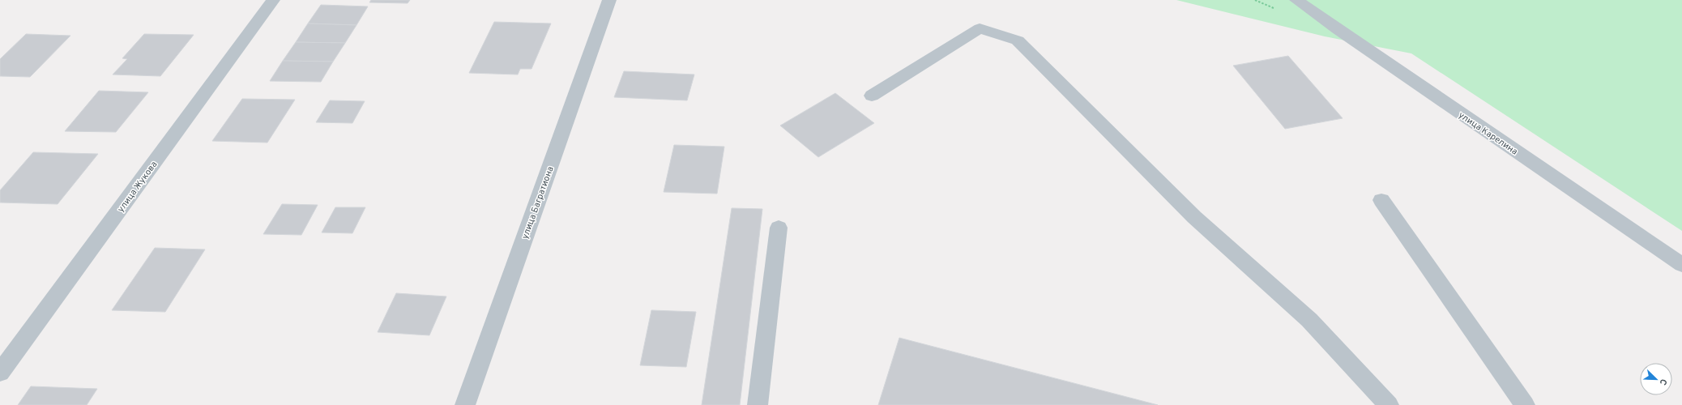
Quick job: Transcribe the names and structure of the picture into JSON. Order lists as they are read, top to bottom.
{
  "streets": {
    "street": ["улица Карелина", "улица Жукова", "улица Багратиона"]
  },
  "north": "bottom right"
}
